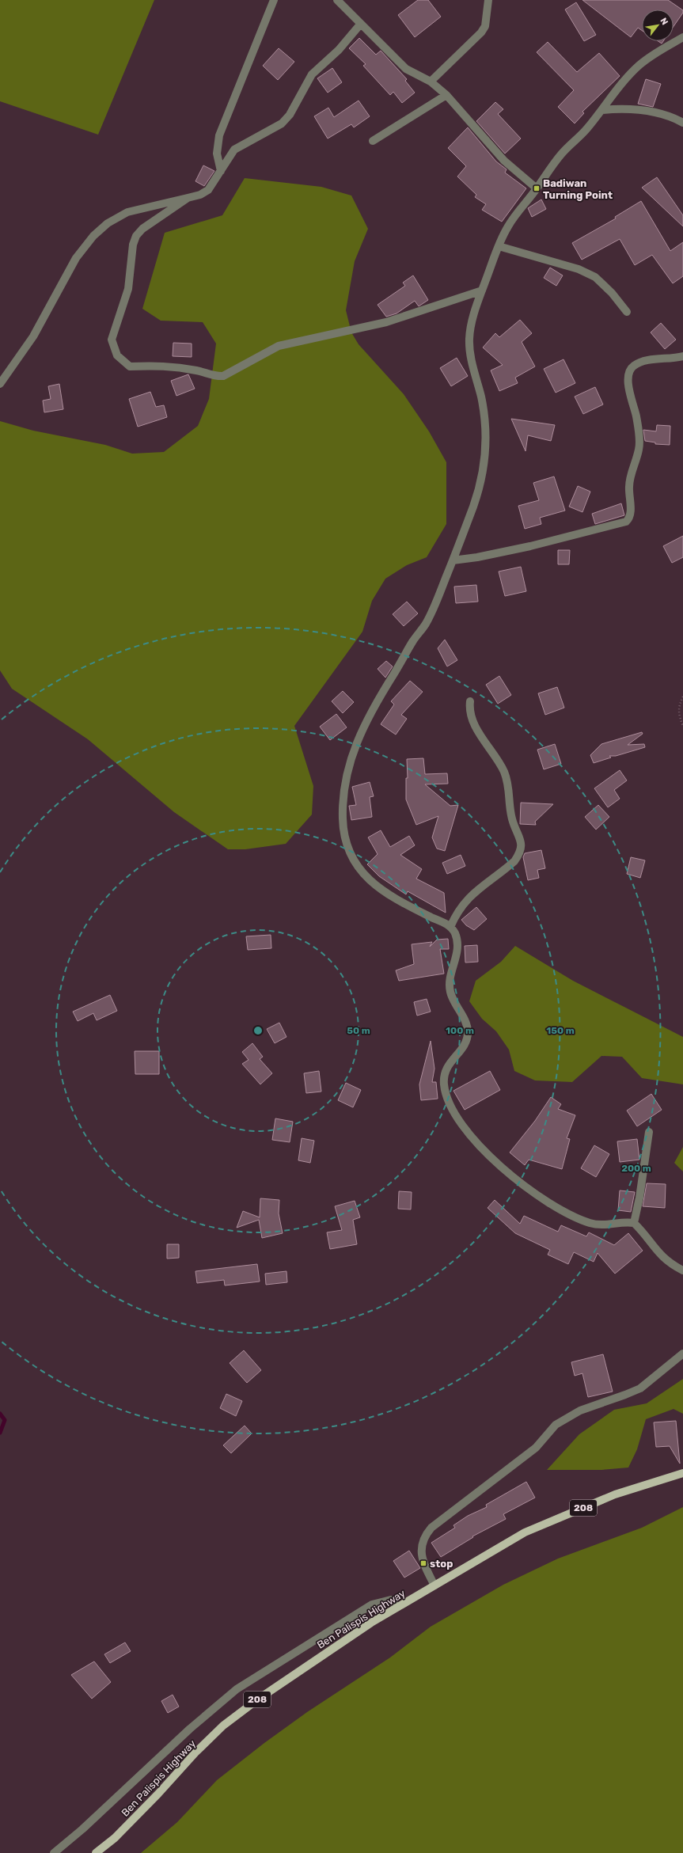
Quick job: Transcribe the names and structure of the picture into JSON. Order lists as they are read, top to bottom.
{
  "streets": {
    "main road": ["208", "Ben Palispis Highway"]
  },
  "places": {
    "transit": ["Badiwan Turning Point", "stop"]
  },
  "north": "top right",
  "rings": [
    "50 m",
    "100 m",
    "150 m",
    "200 m"
  ]
}
